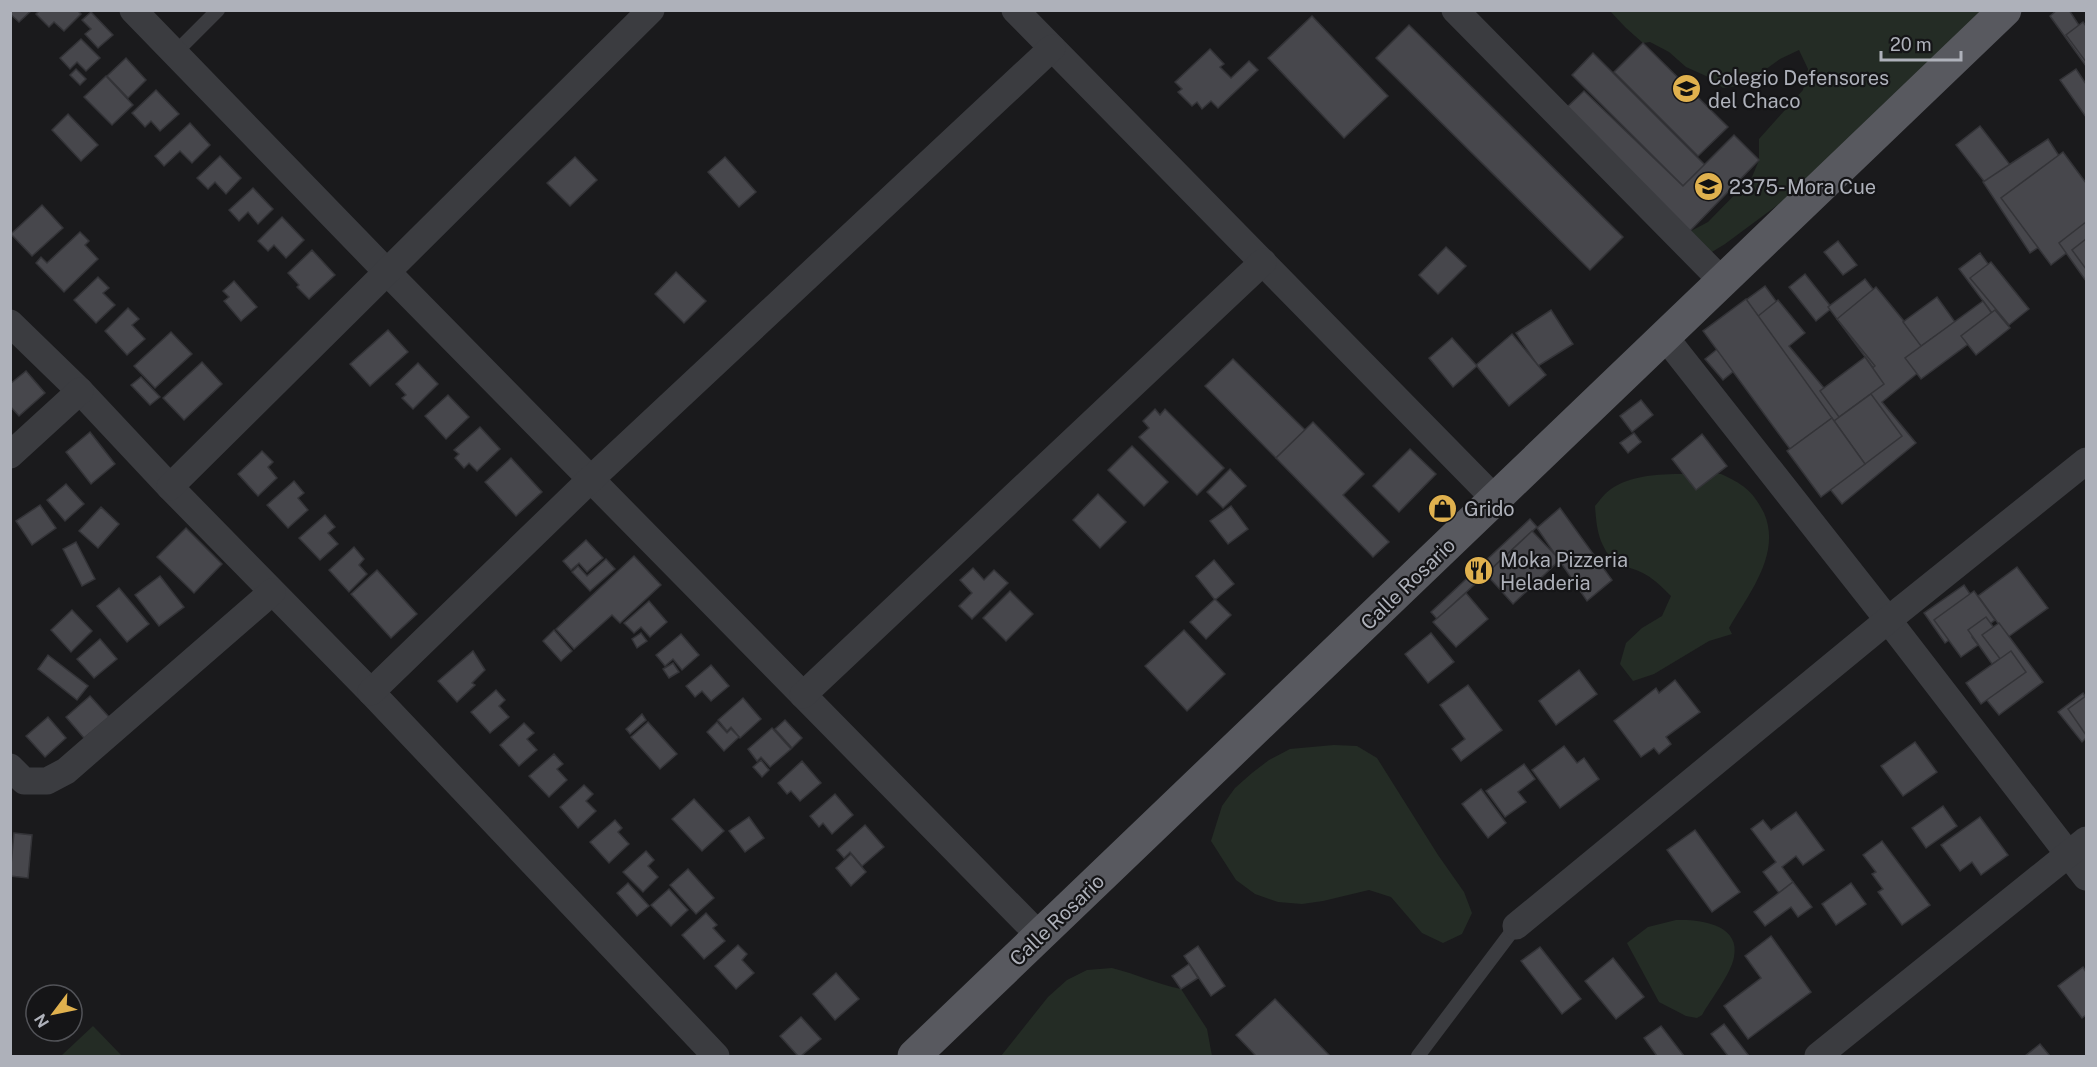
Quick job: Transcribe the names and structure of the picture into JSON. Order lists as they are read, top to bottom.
{
  "streets": {
    "main road": ["Calle Rosario"]
  },
  "places": {
    "school or university": ["Colegio Defensores del Chaco", "2375- Mora Cue"],
    "shop": ["Grido"],
    "restaurant": ["Moka Pizzeria Heladeria"]
  },
  "scale_bar": "20 m",
  "north": "bottom left"
}
